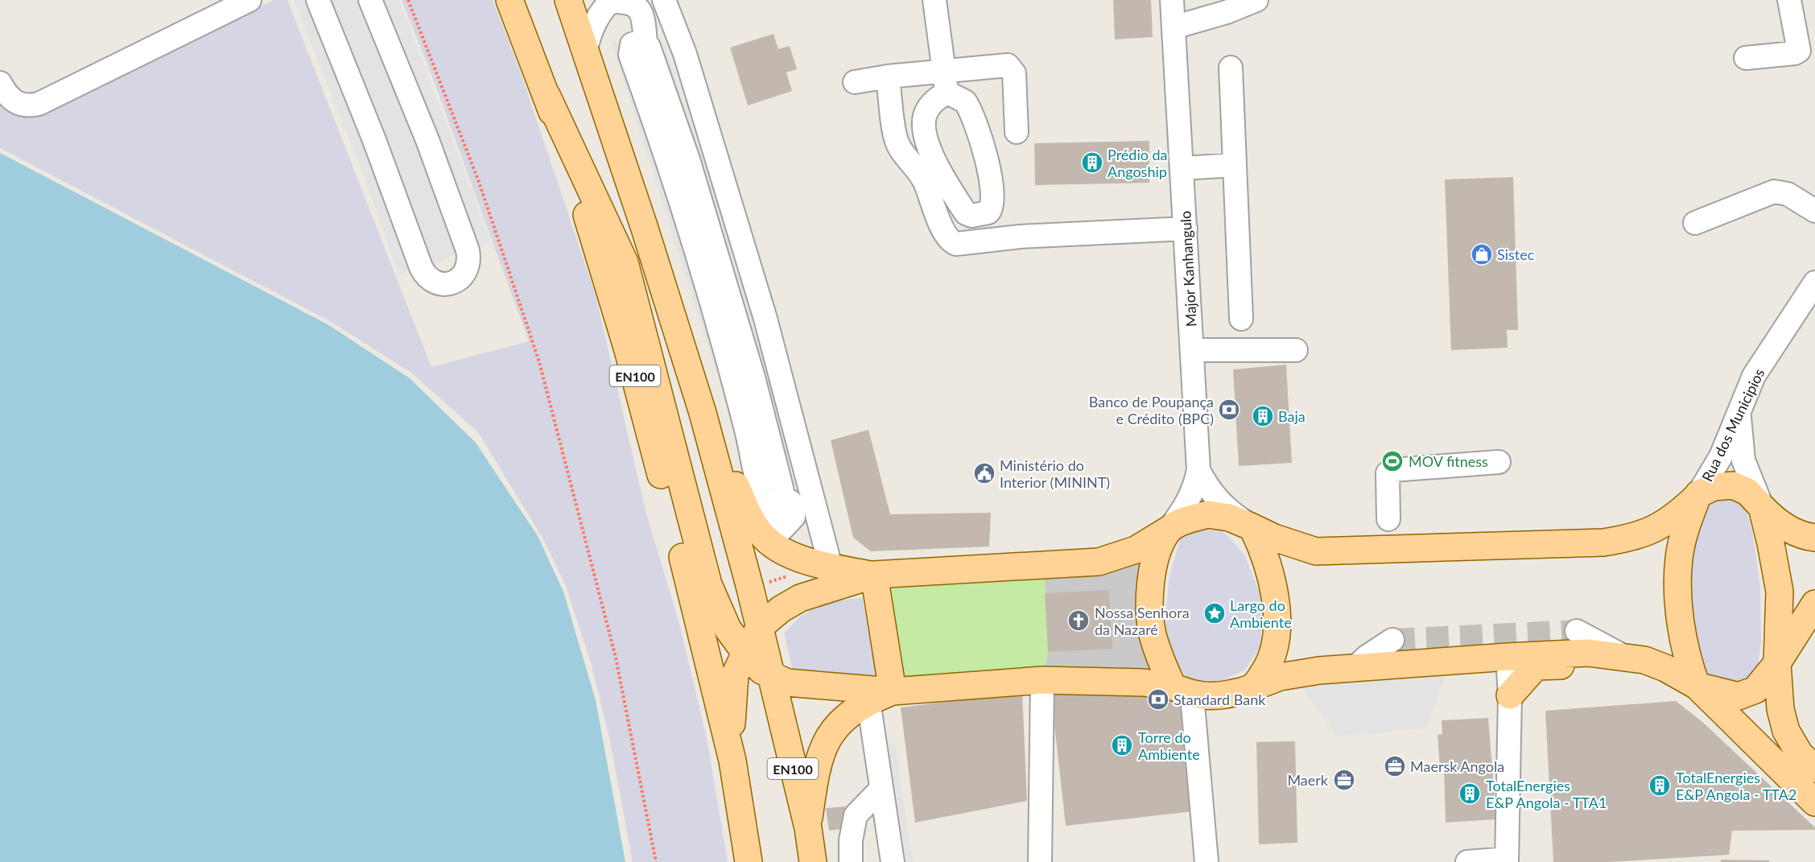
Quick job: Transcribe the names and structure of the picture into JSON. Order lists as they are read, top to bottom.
{
  "streets": {
    "main road": ["EN100"],
    "street": ["Major Kanhangulo", "Rua dos Municipios"]
  },
  "places": {
    "building": [
      "Prédio da Angoship",
      "Baja",
      "Torre do Ambiente",
      "TotalEnergies E&P Angola - TTA2",
      "TotalEnergies E&P Angola - TTA1"
    ],
    "shop": ["Sistec"],
    "bank": ["Banco de Poupança e Crédito (BPC)", "Standard Bank"],
    "sports": ["MOV fitness"],
    "public building": ["Ministério do Interior (MININT)"],
    "place": ["Largo do Ambiente"],
    "church": ["Nossa Senhora da Nazaré"],
    "office": ["Maersk Angola", "Maerk"]
  }
}
